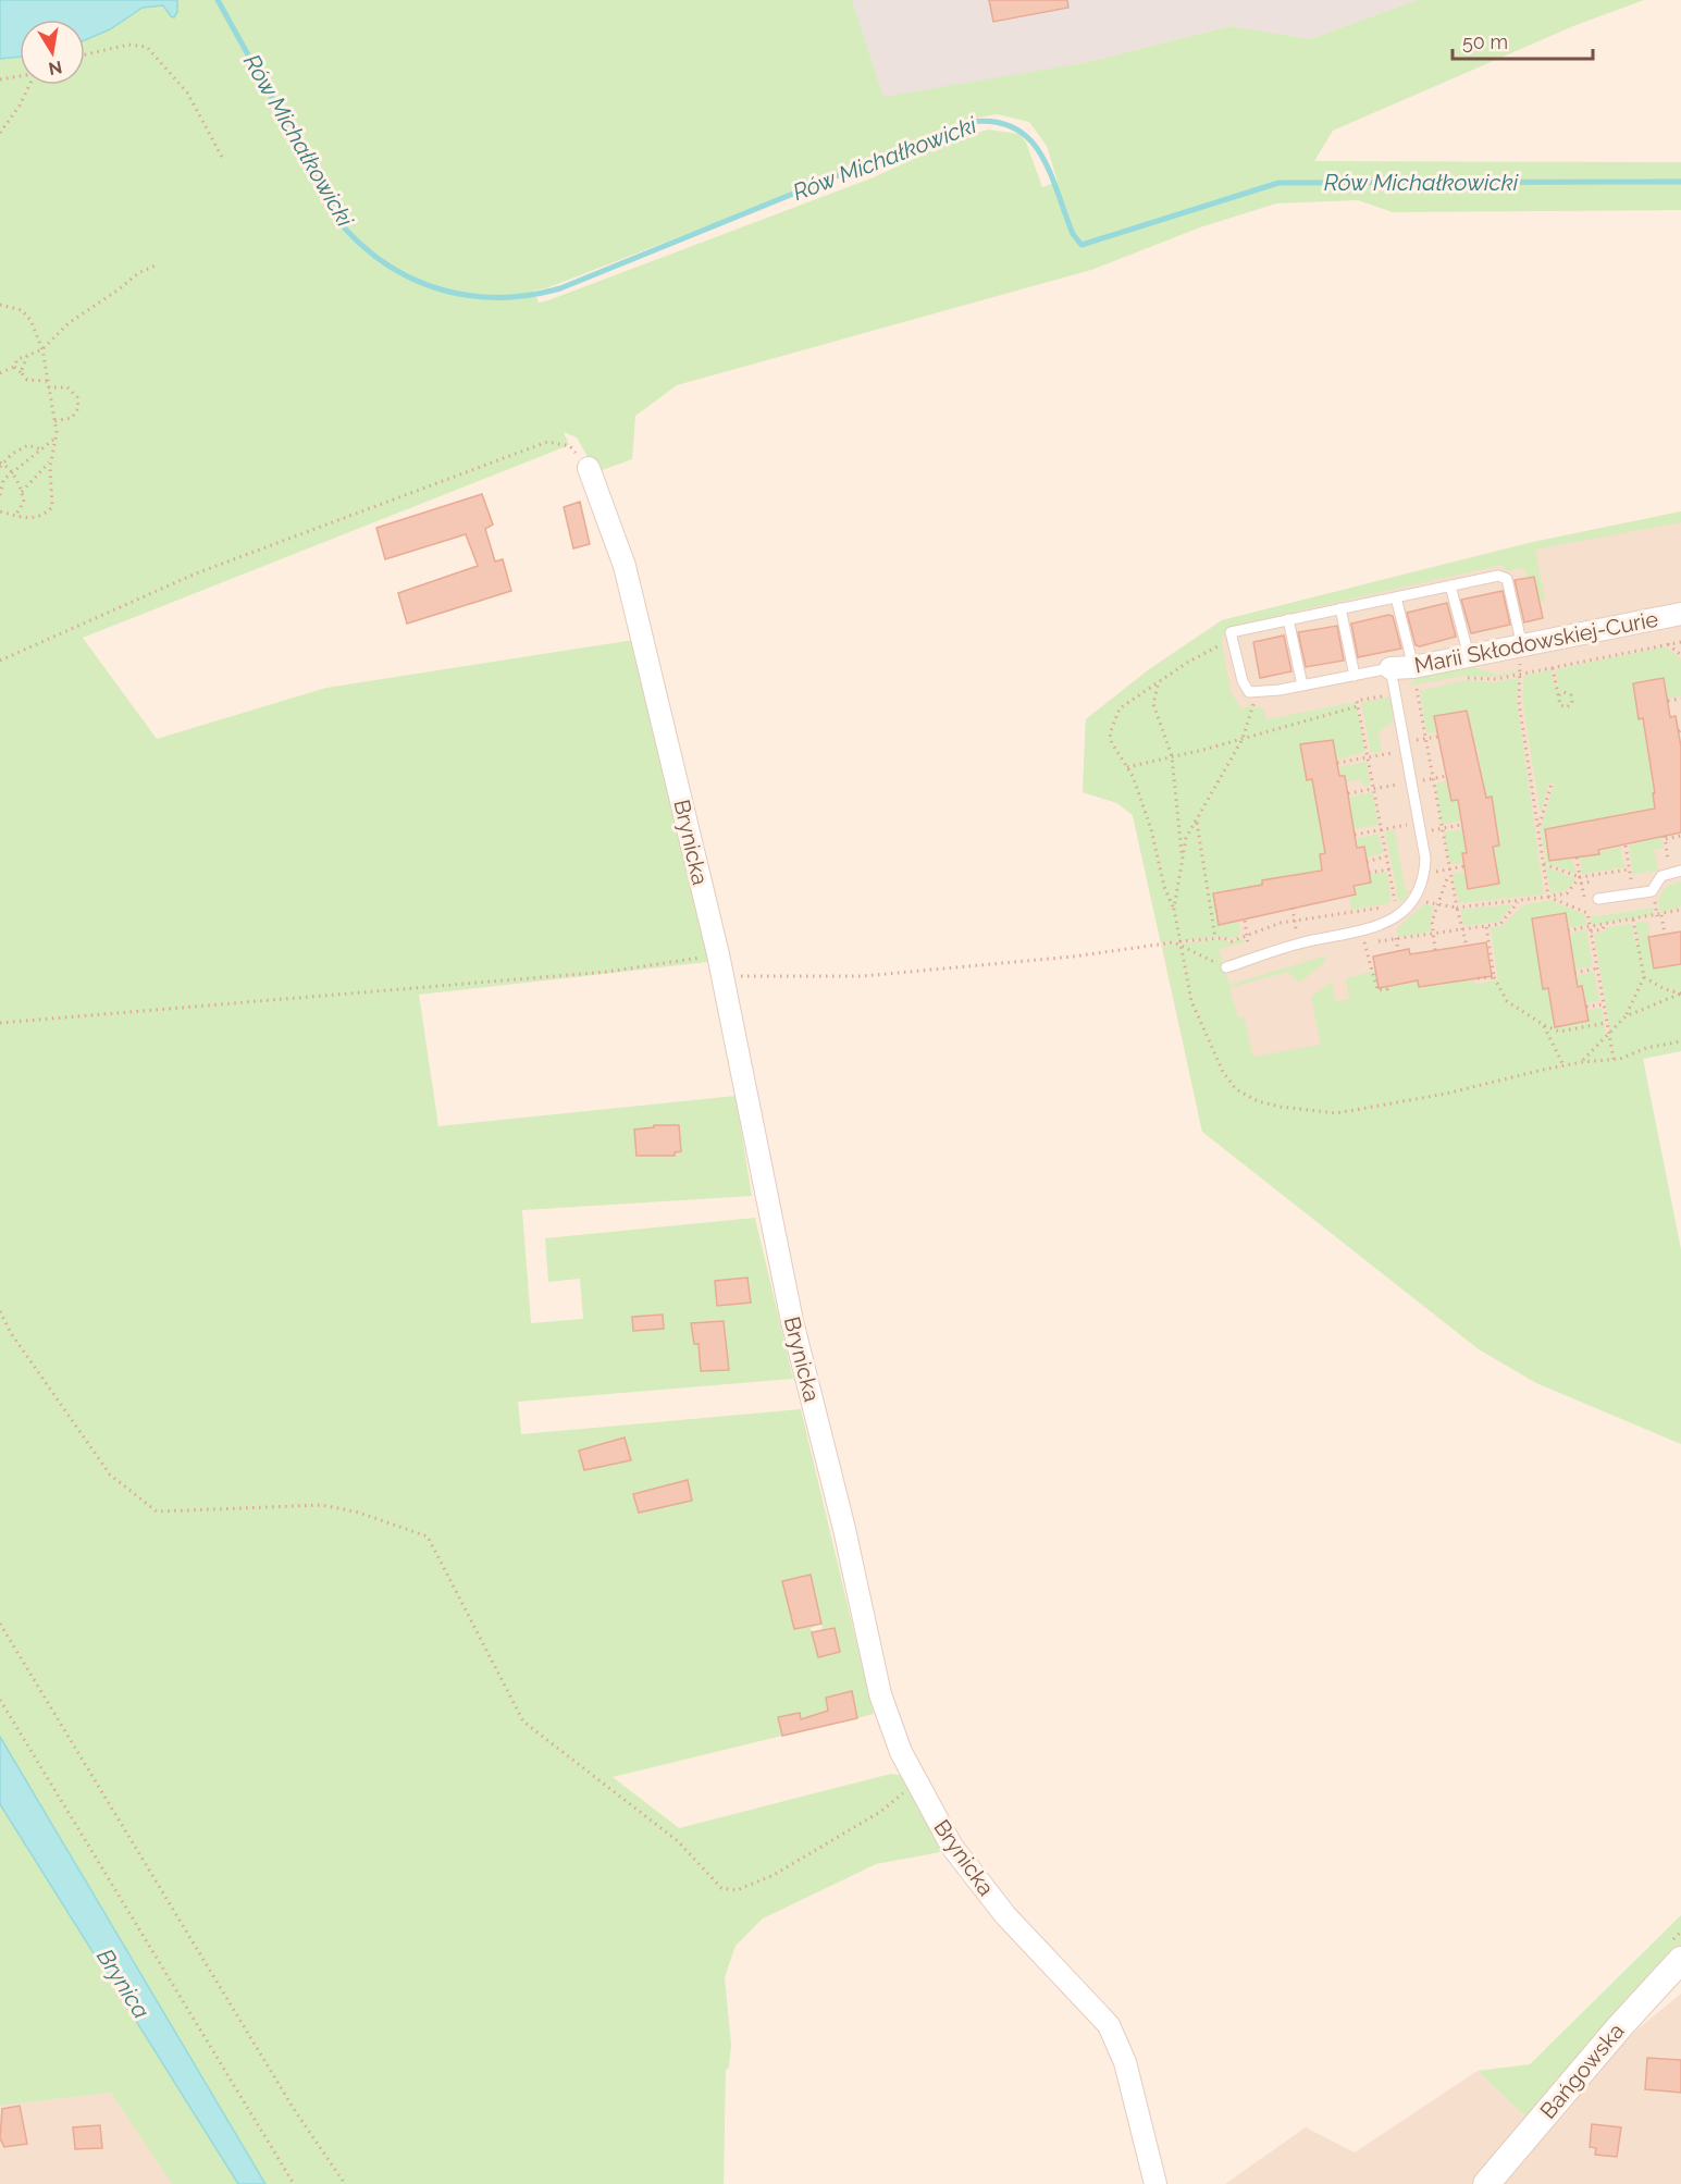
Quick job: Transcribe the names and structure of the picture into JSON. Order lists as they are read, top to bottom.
{
  "streets": {
    "street": ["Marii Skłodowskiej-Curie", "Brynicka", "Bańgowska"]
  },
  "water": ["Rów Michałkowicki", "Brynica"],
  "scale_bar": "50 m",
  "north": "bottom"
}
